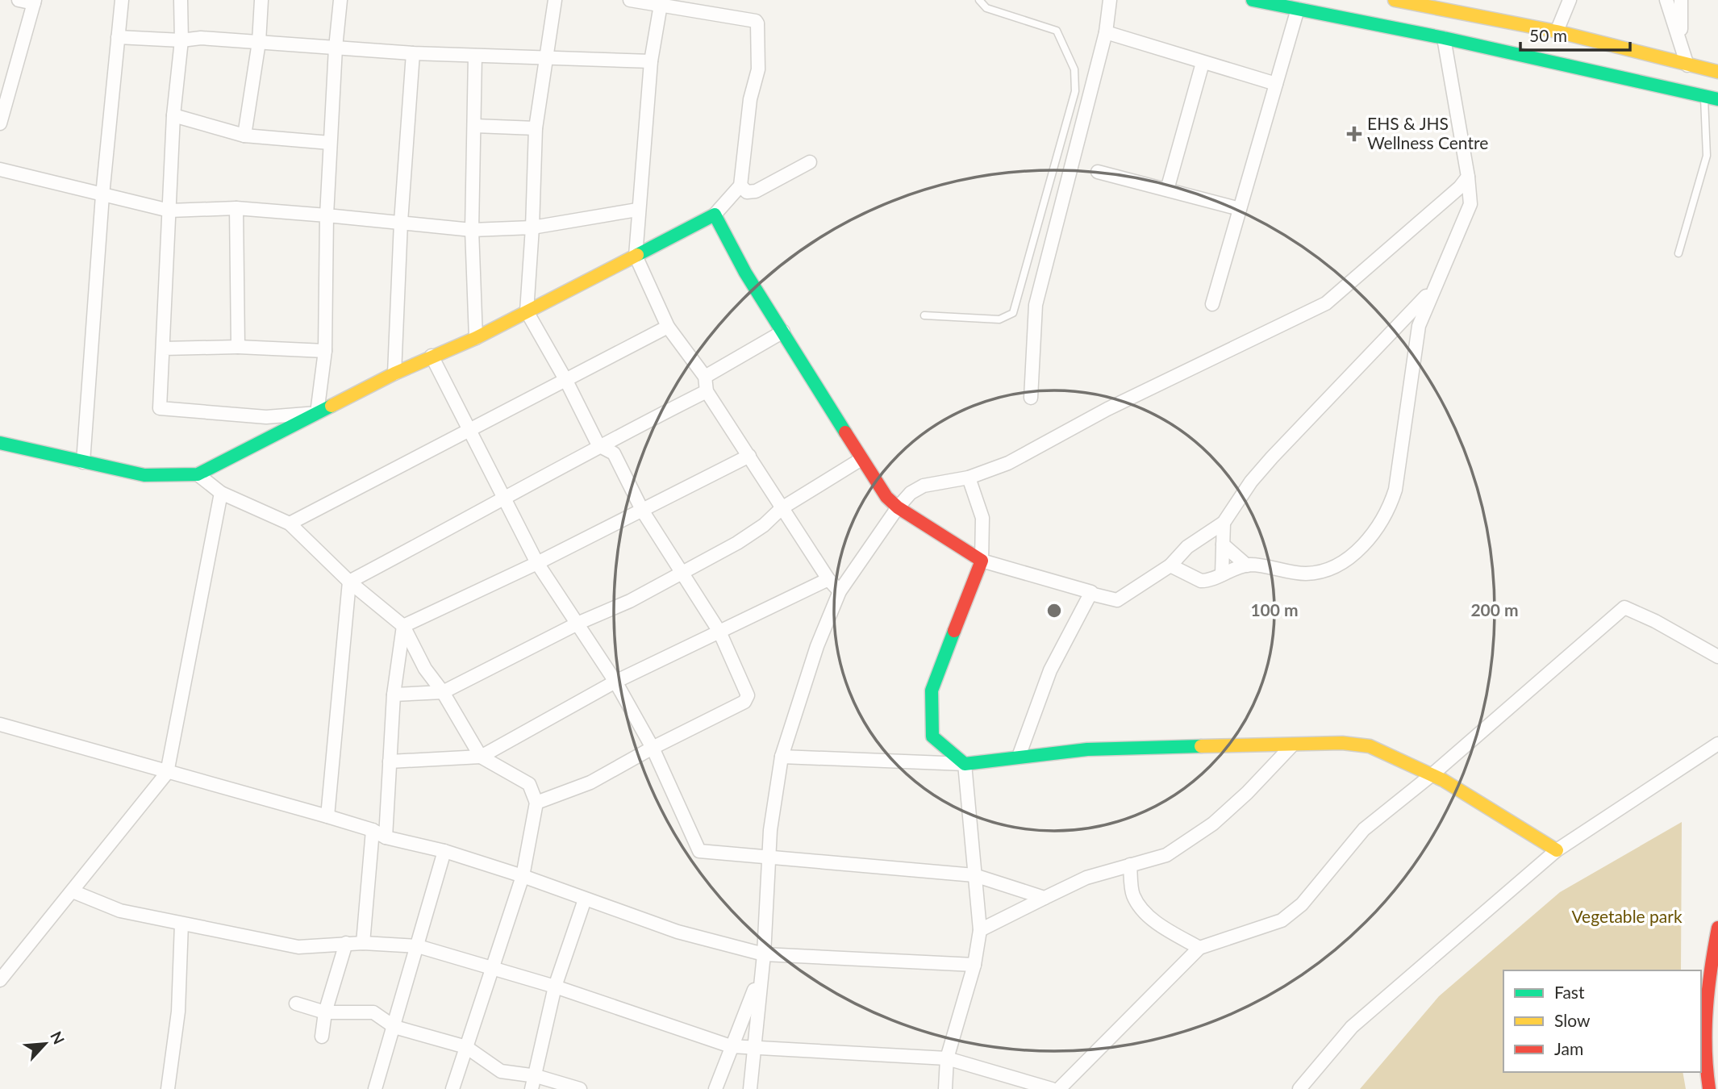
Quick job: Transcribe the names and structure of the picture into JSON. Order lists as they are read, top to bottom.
{
  "parks": ["Vegetable park"],
  "places": {
    "health": ["EHS & JHS Wellness Centre"]
  },
  "legend": ["Fast", "Slow", "Jam"],
  "scale_bar": "50 m",
  "north": "top right",
  "rings": ["100 m", "200 m"]
}
